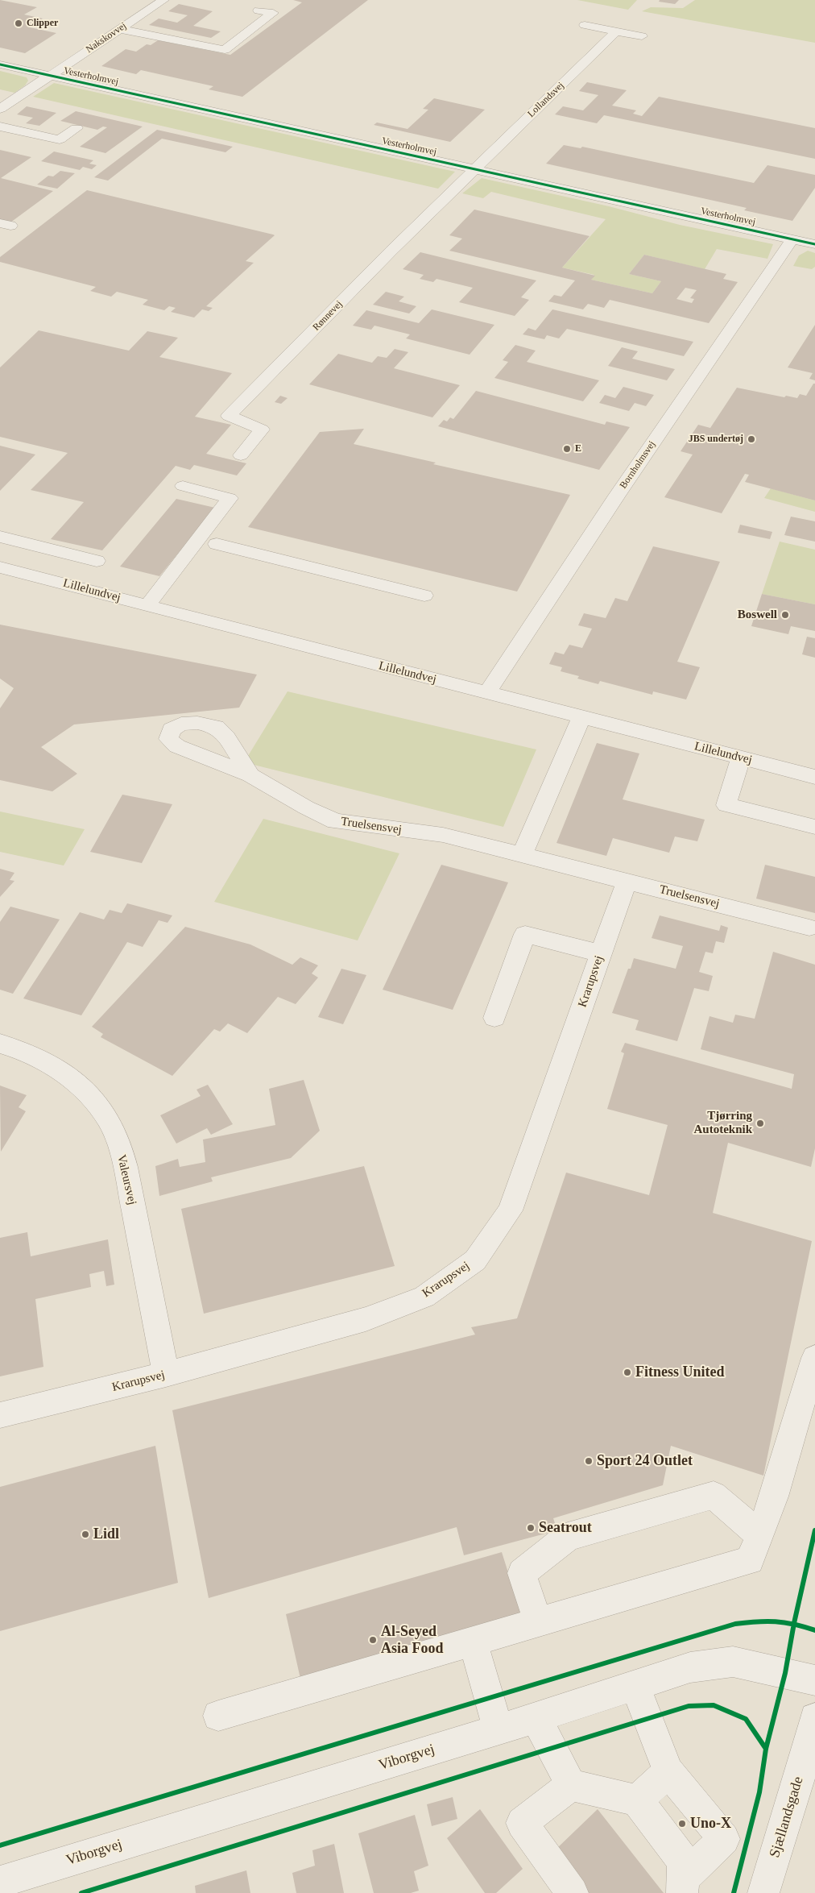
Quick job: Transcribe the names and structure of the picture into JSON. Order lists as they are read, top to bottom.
{
  "streets": {
    "street": [
      "Nakskovvej",
      "Vesterholmvej",
      "Lollandsvej",
      "Rønnevej",
      "Bornholmsvej",
      "Lillelundvej",
      "Truelsensvej",
      "Krarupsvej",
      "Valeursvej",
      "Viborgvej",
      "Sjællandsgade"
    ]
  },
  "crossings": [
    ["Nakskovvej", "Vesterholmvej"],
    ["Vesterholmvej", "Lollandsvej"],
    ["Vesterholmvej", "Rønnevej"],
    ["Vesterholmvej", "Bornholmsvej"],
    ["Lollandsvej", "Rønnevej"],
    ["Bornholmsvej", "Lillelundvej"],
    ["Truelsensvej", "Krarupsvej"],
    ["Krarupsvej", "Valeursvej"]
  ],
  "places": [
    "Clipper",
    "JBS undertøj",
    "E",
    "Boswell",
    "Tjørring Autoteknik",
    "Fitness United",
    "Sport 24 Outlet",
    "Seatrout",
    "Lidl",
    "Al-Seyed Asia Food",
    "Uno-X"
  ]
}
